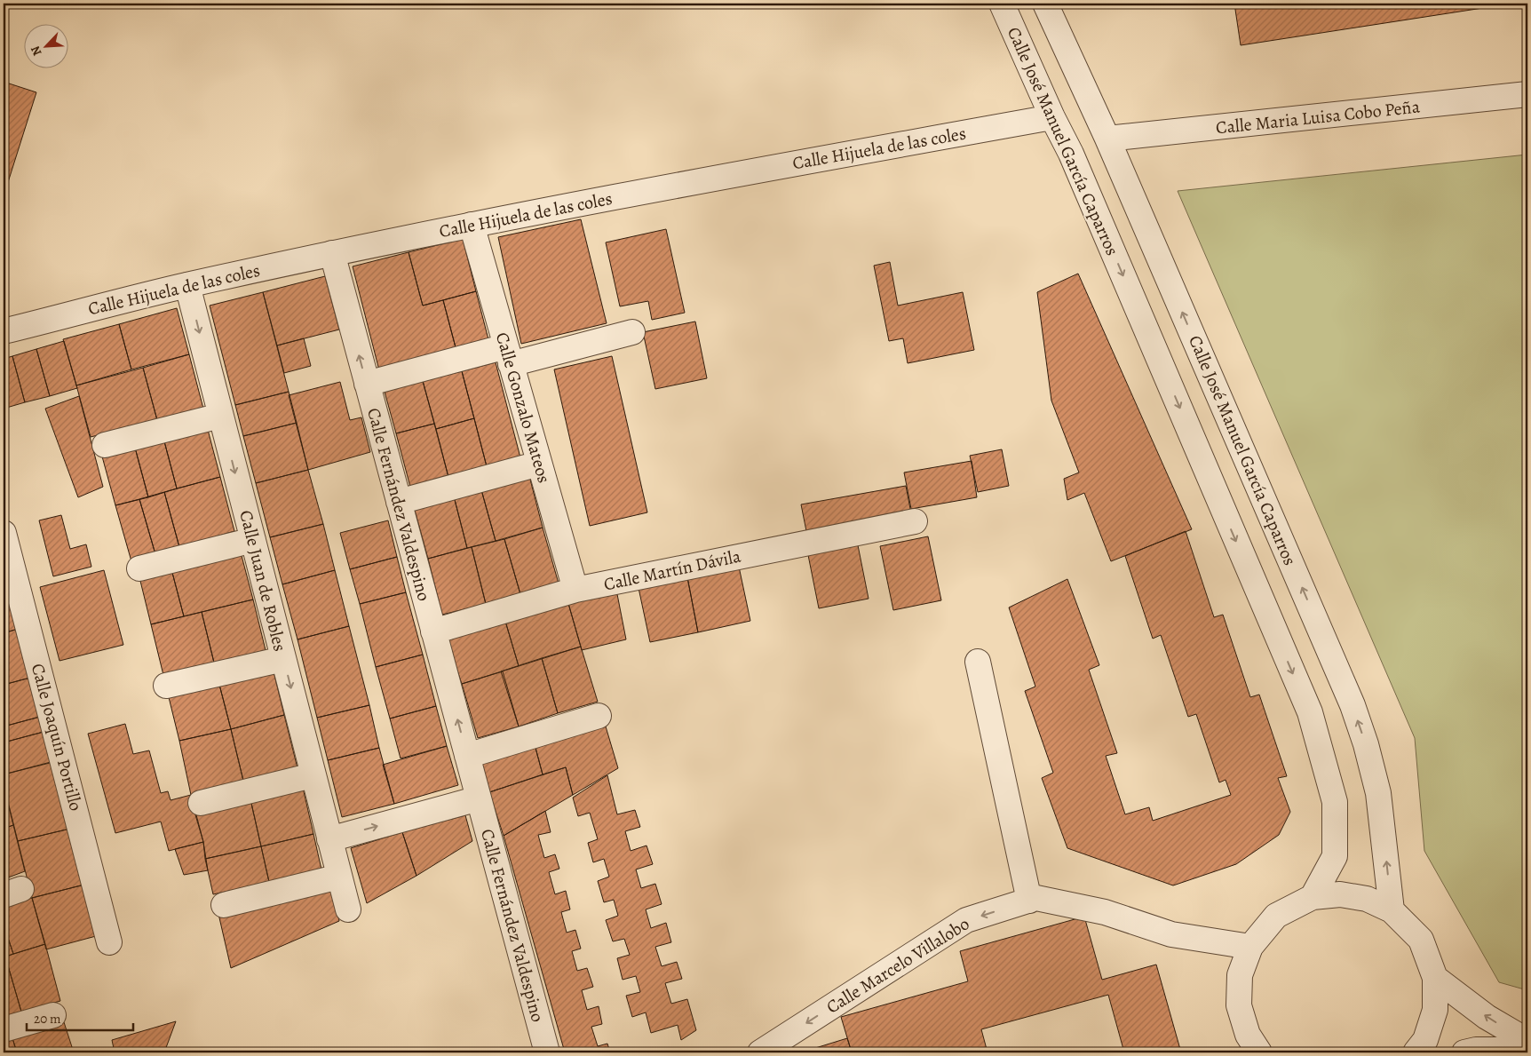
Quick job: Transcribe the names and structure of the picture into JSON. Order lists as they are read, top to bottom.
{
  "streets": {
    "street": [
      "Calle Maria Luisa Cobo Peña",
      "Calle José Manuel García Caparros",
      "Calle Hijuela de las coles",
      "Calle Gonzalo Mateos",
      "Calle Fernández Valdespino",
      "Calle Martín Dávila",
      "Calle Juan de Robles",
      "Calle Joaquín Portillo",
      "Calle Marcelo Villalobo"
    ]
  },
  "crossings": [
    ["Calle Maria Luisa Cobo Peña", "Calle José Manuel García Caparros"],
    ["Calle José Manuel García Caparros", "Calle Hijuela de las coles"],
    ["Calle Hijuela de las coles", "Calle Gonzalo Mateos"],
    ["Calle Hijuela de las coles", "Calle Fernández Valdespino"],
    ["Calle Hijuela de las coles", "Calle Juan de Robles"],
    ["Calle Gonzalo Mateos", "Calle Martín Dávila"],
    ["Calle Fernández Valdespino", "Calle Martín Dávila"]
  ],
  "one_way": ["Calle Juan de Robles", "Calle Marcelo Villalobo"],
  "scale_bar": "20 m",
  "north": "bottom left"
}
